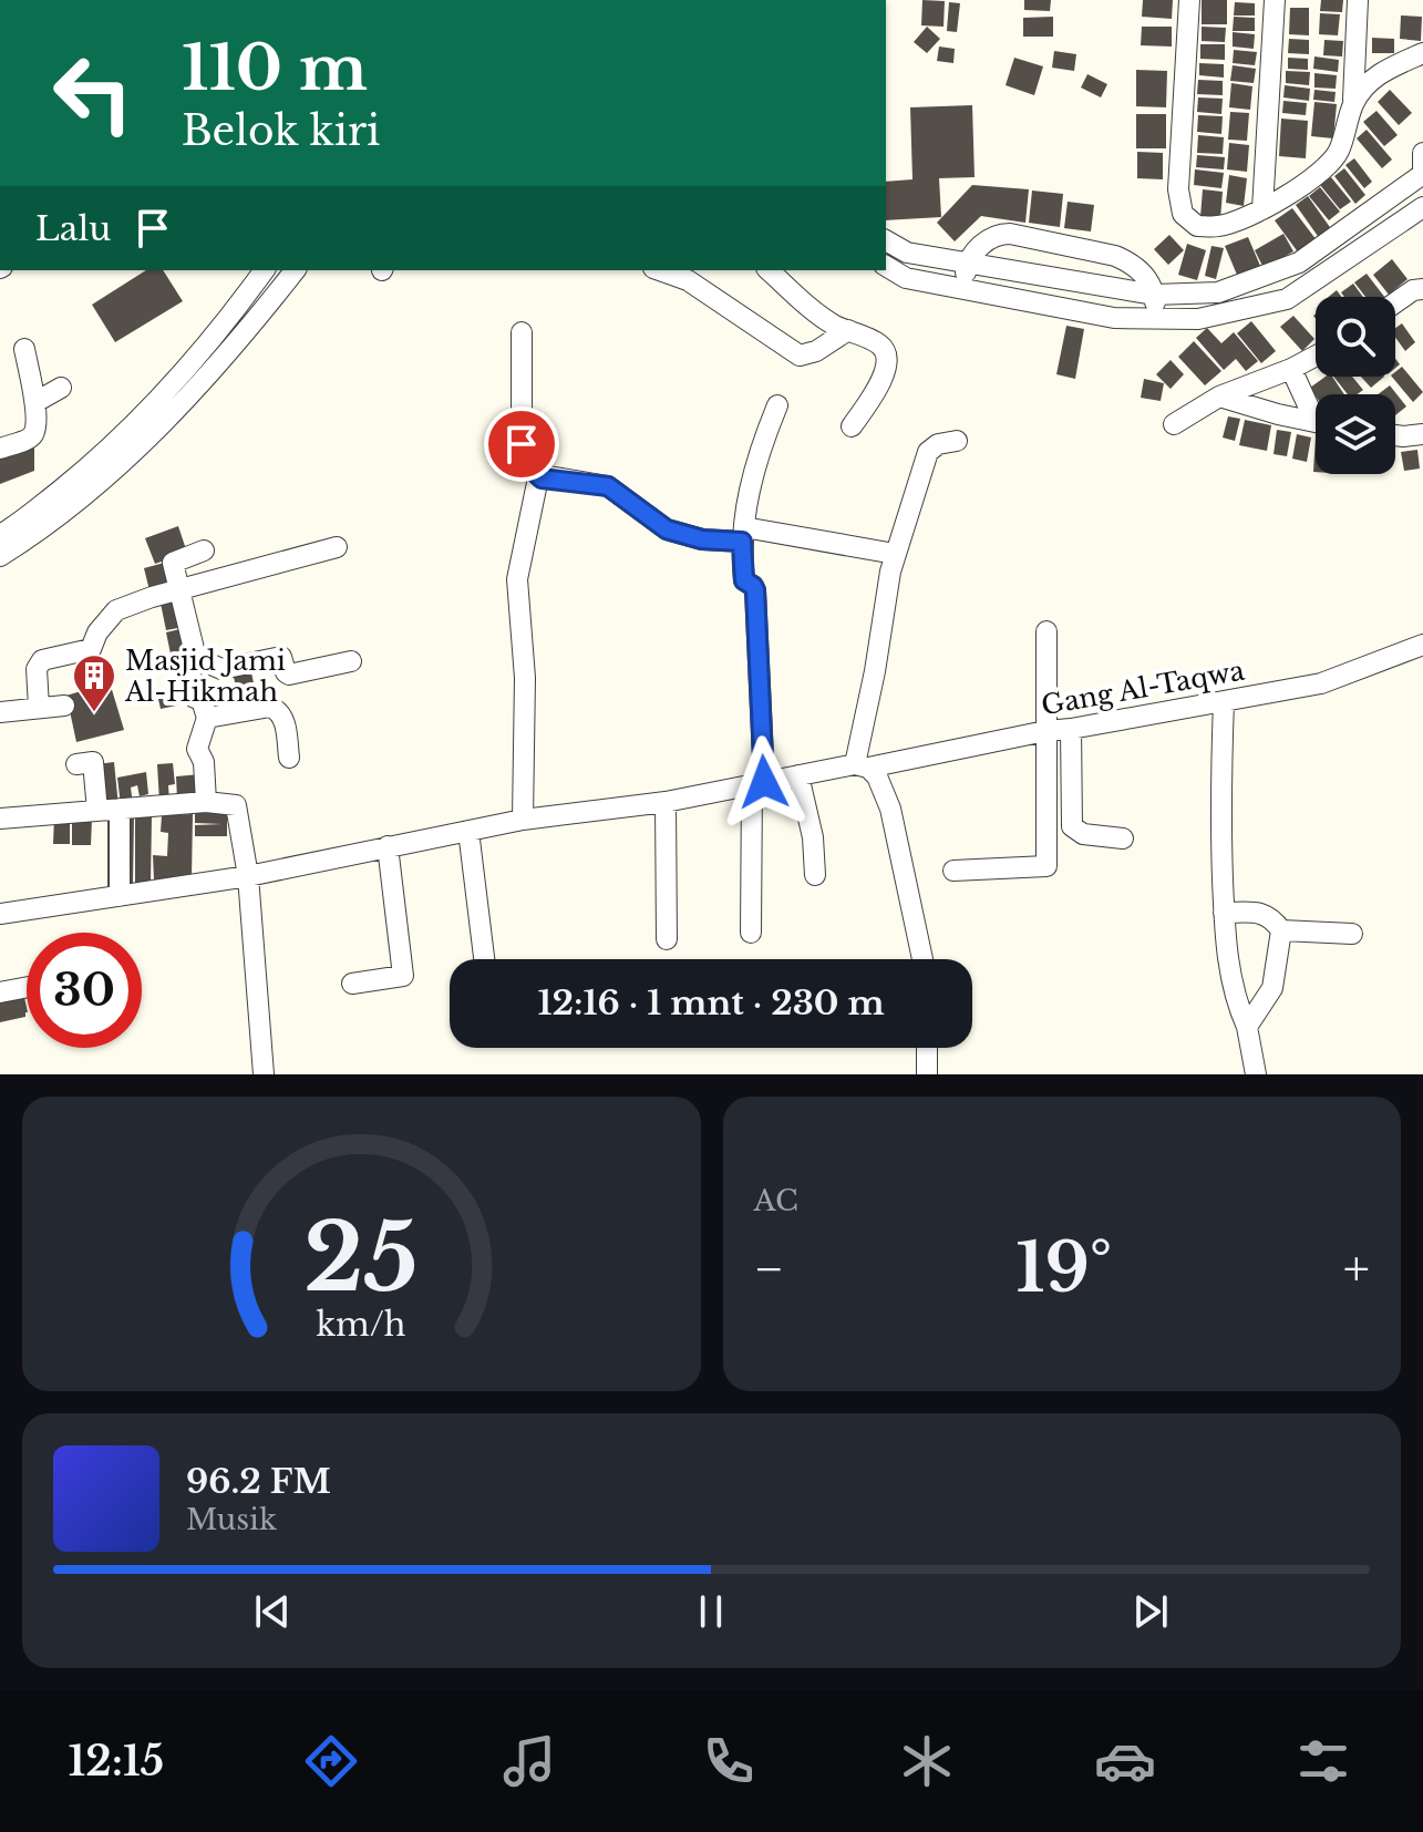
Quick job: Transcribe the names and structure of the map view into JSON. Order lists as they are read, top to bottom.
{
  "streets": {
    "street": ["Gang Al-Taqwa"]
  },
  "places": {
    "building": ["Masjid Jami Al-Hikmah"]
  },
  "page": {
    "turn": ["110 m", "Belok kiri"],
    "then": "Lalu",
    "limit": "30",
    "trip": "12:16 · 1 mnt · 230 m",
    "tile": "AC",
    "heat": ["−", "19°", "+"],
    "song": ["96.2 FM", "Musik"],
    "tabs": "12:15",
    "gauge": ["25", "km/h"]
  }
}
